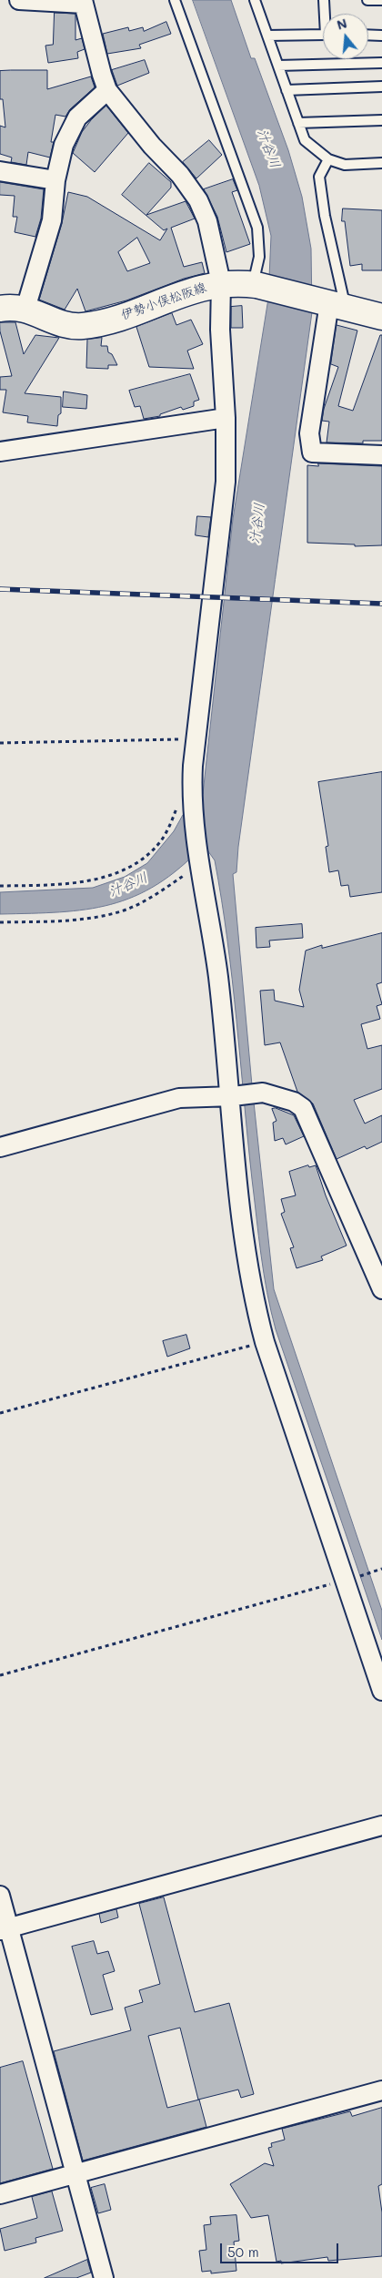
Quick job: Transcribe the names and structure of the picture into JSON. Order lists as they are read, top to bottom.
{
  "streets": {
    "main road": ["伊勢小俣松阪線"]
  },
  "water": ["汁谷川"],
  "scale_bar": "50 m",
  "north": "top"
}
